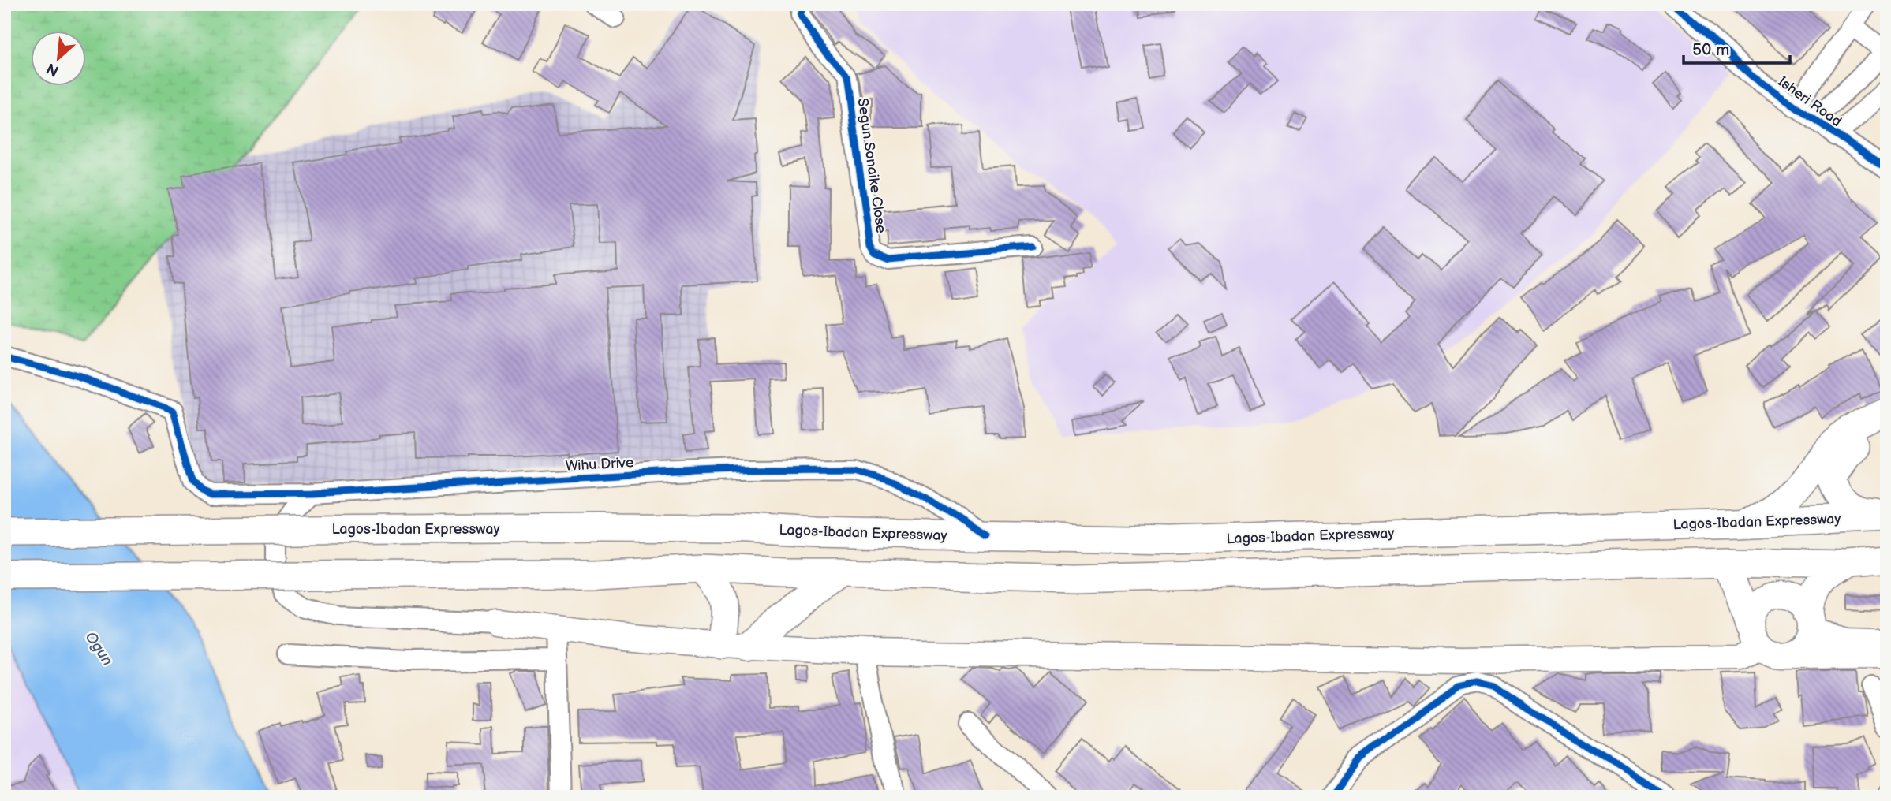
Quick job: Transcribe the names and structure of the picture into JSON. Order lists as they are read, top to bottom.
{
  "streets": {
    "highway": ["Lagos-Ibadan Expressway"],
    "street": ["Isheri Road", "Segun Sonaike Close", "Wihu Drive"]
  },
  "crossings": [
    ["Wihu Drive", "Lagos-Ibadan Expressway"]
  ],
  "water": ["Ogun"],
  "scale_bar": "50 m",
  "north": "bottom left"
}
